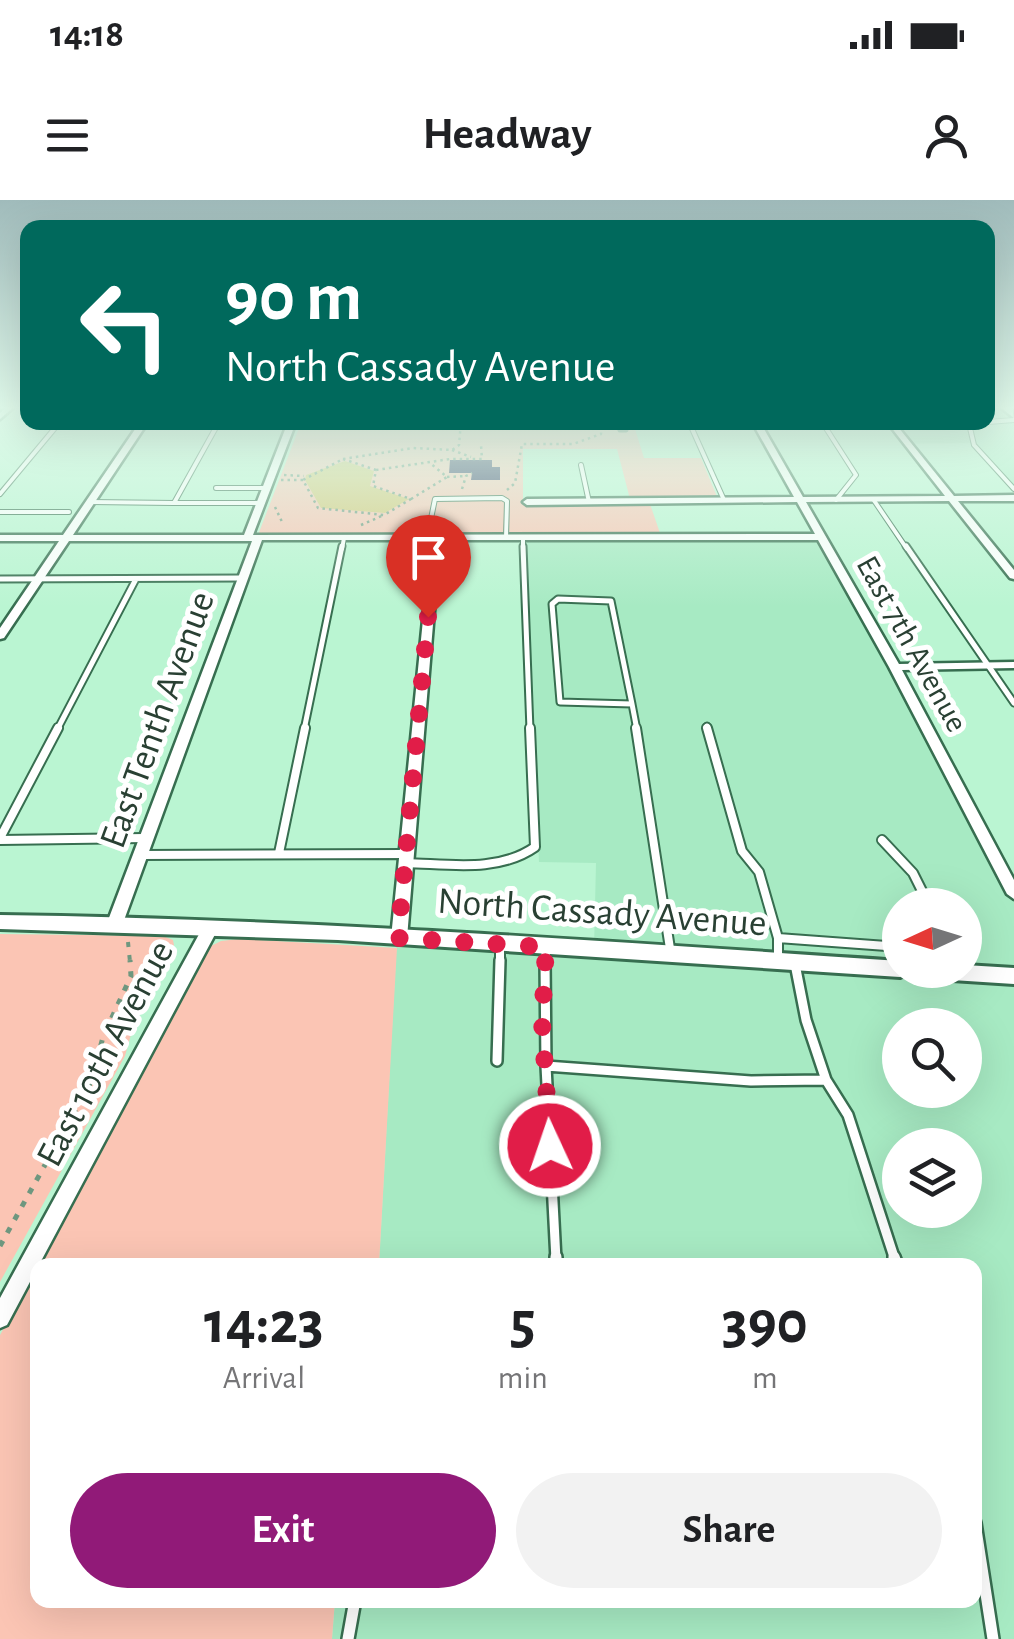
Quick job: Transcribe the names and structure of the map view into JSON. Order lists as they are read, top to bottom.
{
  "streets": {
    "main road": ["North Cassady Avenue"],
    "street": ["East 7th Avenue", "East Tenth Avenue", "East 10th Avenue"]
  },
  "crossings": [
    ["East Tenth Avenue", "North Cassady Avenue"],
    ["North Cassady Avenue", "East 10th Avenue"]
  ],
  "north": "left",
  "page": {
    "status": "14:18",
    "header": "Headway",
    "turn": ["90 m", "North Cassady Avenue"],
    "eta": [
      "14:23",
      "Arrival",
      "5",
      "min",
      "390",
      "m"
    ],
    "buttons": ["Exit", "Share"]
  }
}
